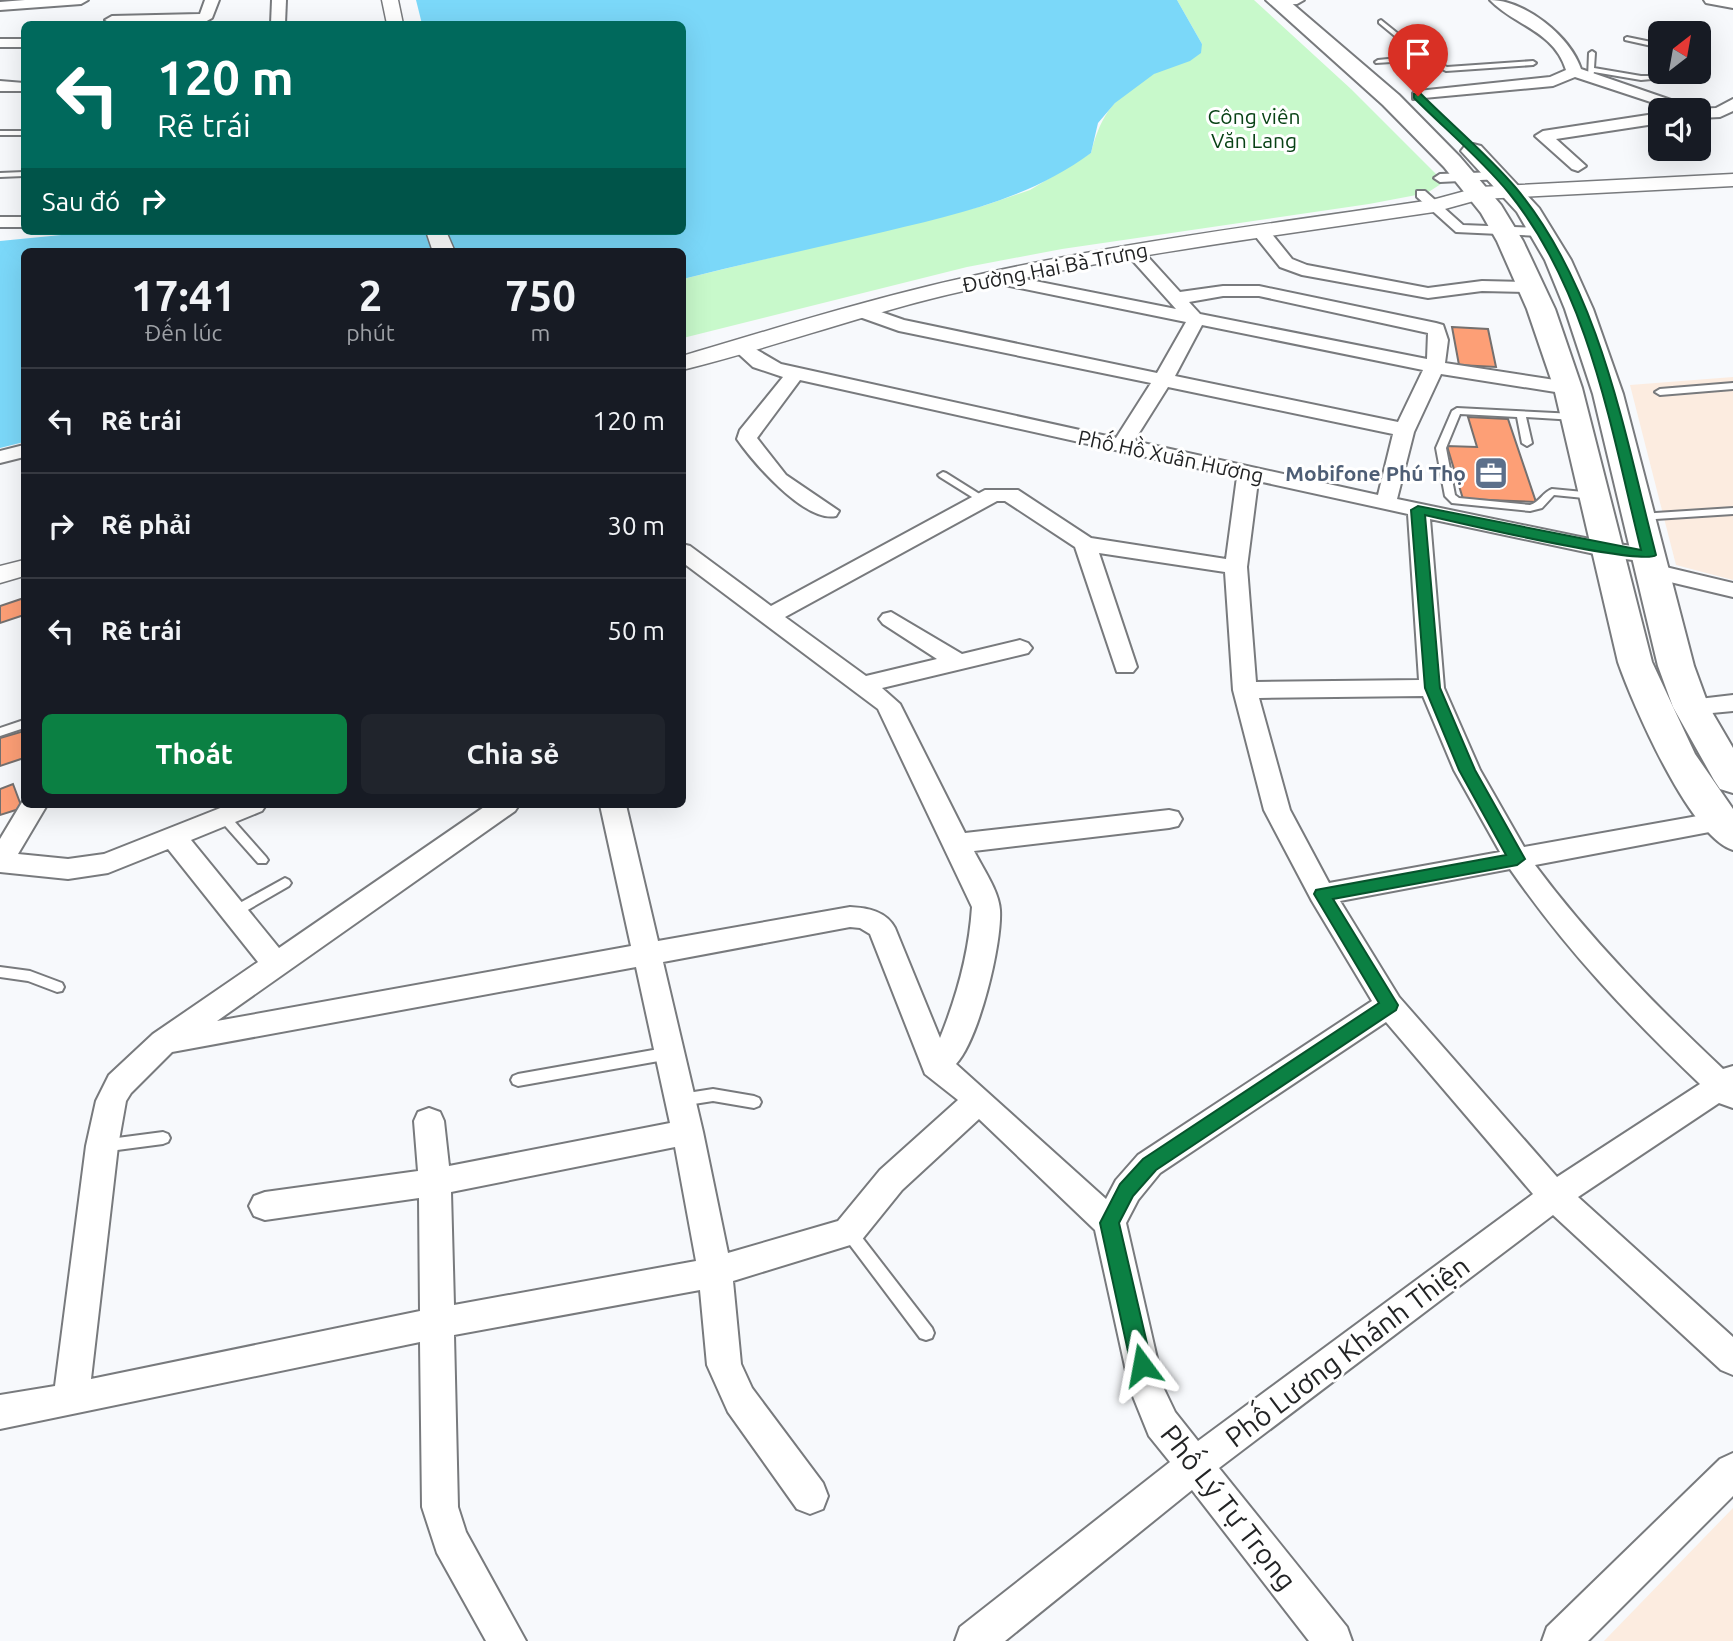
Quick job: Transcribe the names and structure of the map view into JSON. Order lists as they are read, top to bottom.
{
  "streets": {
    "street": [
      "Đường Hai Bà Trưng",
      "Phố Hồ Xuân Hương",
      "Phố Lương Khánh Thiện",
      "Phố Lý Tự Trọng"
    ]
  },
  "crossings": [
    ["Đường Hai Bà Trưng", "Phố Hồ Xuân Hương"],
    ["Phố Lương Khánh Thiện", "Phố Lý Tự Trọng"]
  ],
  "parks": ["Công viên Văn Lang"],
  "places": {
    "office": ["Mobifone Phú Thọ"]
  },
  "north": "top right",
  "page": {
    "turn": ["120 m", "Rẽ trái"],
    "then": "Sau đó",
    "eta": [
      "17:41",
      "Đến lúc",
      "2",
      "phút",
      "750",
      "m"
    ],
    "list": [
      {
        "name": "Rẽ trái",
        "value": "120 m"
      },
      {
        "name": "Rẽ phải",
        "value": "30 m"
      },
      {
        "name": "Rẽ trái",
        "value": "50 m"
      }
    ],
    "buttons": ["Thoát", "Chia sẻ"]
  }
}
